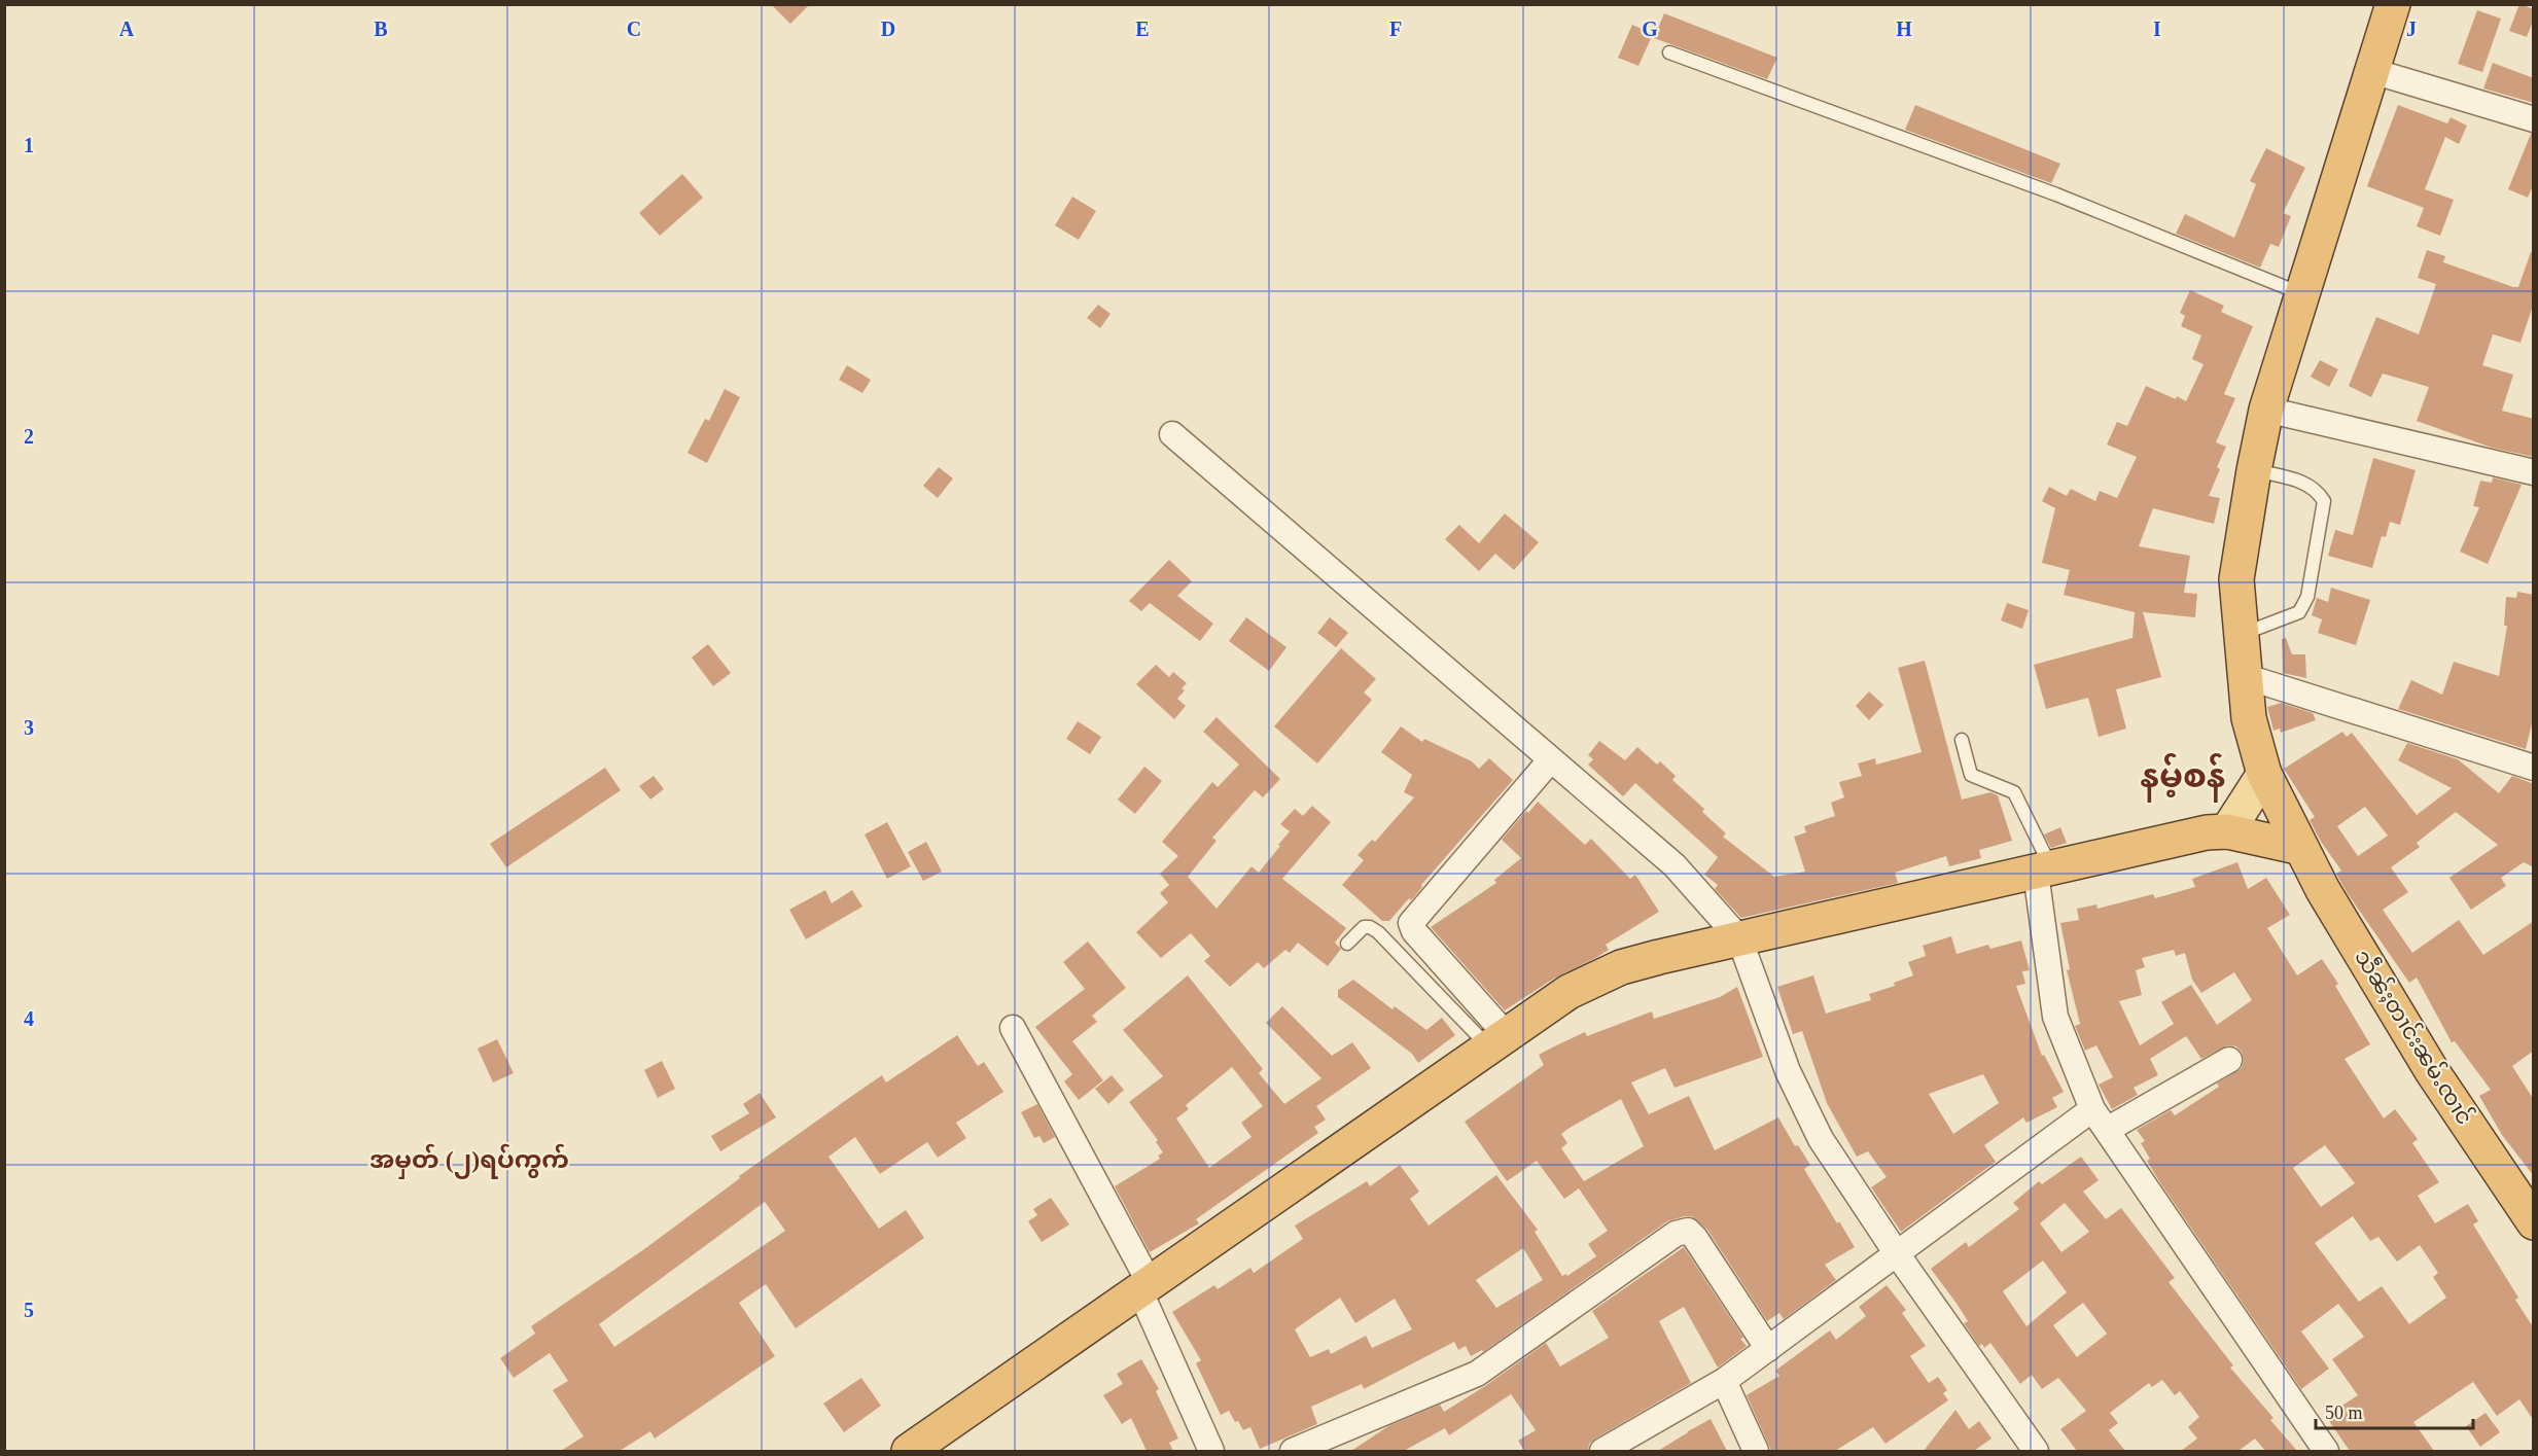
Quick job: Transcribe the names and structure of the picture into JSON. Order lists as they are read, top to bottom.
{
  "streets": {
    "highway": ["သဵၼ်ႈတၢင်းၼမ်ႉၸၢင်"]
  },
  "districts": ["နမ့်စန်", "အမှတ် (၂)ရပ်ကွက်"],
  "scale_bar": "50 m",
  "grid": {
    "columns": [
      "A",
      "B",
      "C",
      "D",
      "E",
      "F",
      "G",
      "H",
      "I",
      "J"
    ],
    "rows": [
      "1",
      "2",
      "3",
      "4",
      "5"
    ]
  }
}
